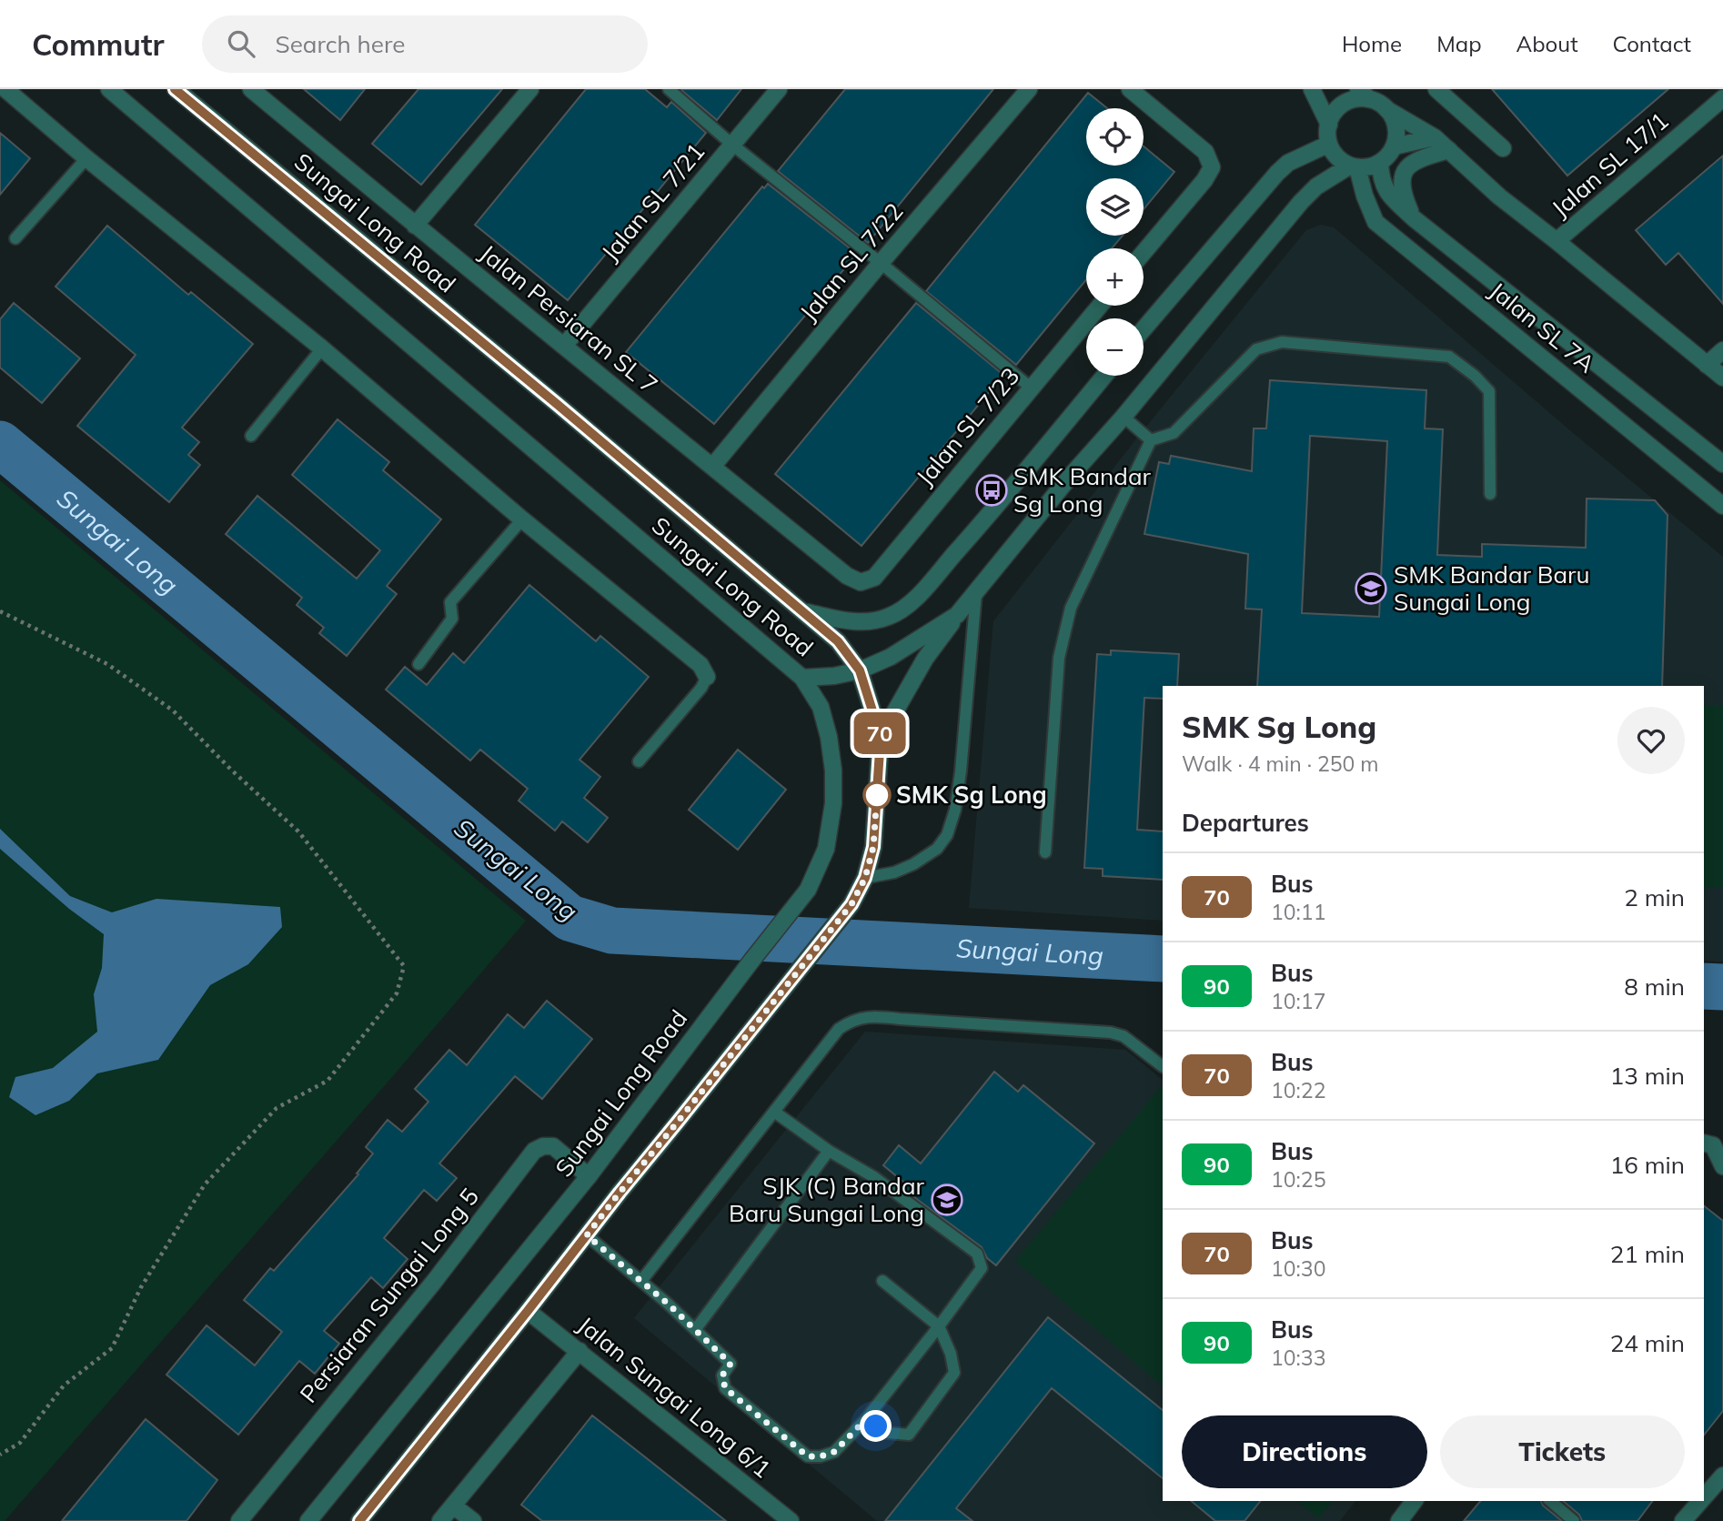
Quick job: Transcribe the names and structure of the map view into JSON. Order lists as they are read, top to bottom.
{
  "streets": {
    "street": [
      "Jalan SL 17/1",
      "Jalan SL 7/21",
      "Sungai Long Road",
      "Jalan SL 7/22",
      "Jalan Persiaran SL 7",
      "Jalan SL 7A",
      "Jalan SL 7/23",
      "Persiaran Sungai Long 5",
      "Jalan Sungai Long 6/1"
    ]
  },
  "crossings": [
    ["Jalan SL 7/21", "Jalan Persiaran SL 7"],
    ["Sungai Long Road", "Persiaran Sungai Long 5"],
    ["Sungai Long Road", "Jalan Sungai Long 6/1"],
    ["Jalan SL 7/22", "Jalan Persiaran SL 7"],
    ["Jalan Persiaran SL 7", "Jalan SL 7/23"]
  ],
  "water": ["Sungai Long"],
  "places": {
    "bus stop": ["SMK Bandar Sg Long"],
    "school or university": ["SMK Bandar Baru Sungai Long", "SJK (C) Bandar Baru Sungai Long"],
    "other": ["SMK Sg Long"]
  },
  "lines": ["bus line 70"],
  "page": {
    "header": "Commutr",
    "search": "Search here",
    "nav": [
      "Home",
      "Map",
      "About",
      "Contact"
    ],
    "on_map": "70",
    "map_buttons": ["+", "−"],
    "heading": [
      ["SMK Sg Long", "Walk · 4 min · 250 m"],
      "Departures"
    ],
    "list": [
      {
        "mark": "70",
        "name": "Bus",
        "note": "10:11",
        "value": "2 min"
      },
      {
        "mark": "90",
        "name": "Bus",
        "note": "10:17",
        "value": "8 min"
      },
      {
        "mark": "70",
        "name": "Bus",
        "note": "10:22",
        "value": "13 min"
      },
      {
        "mark": "90",
        "name": "Bus",
        "note": "10:25",
        "value": "16 min"
      },
      {
        "mark": "70",
        "name": "Bus",
        "note": "10:30",
        "value": "21 min"
      },
      {
        "mark": "90",
        "name": "Bus",
        "note": "10:33",
        "value": "24 min"
      }
    ],
    "buttons": ["Directions", "Tickets"]
  }
}
